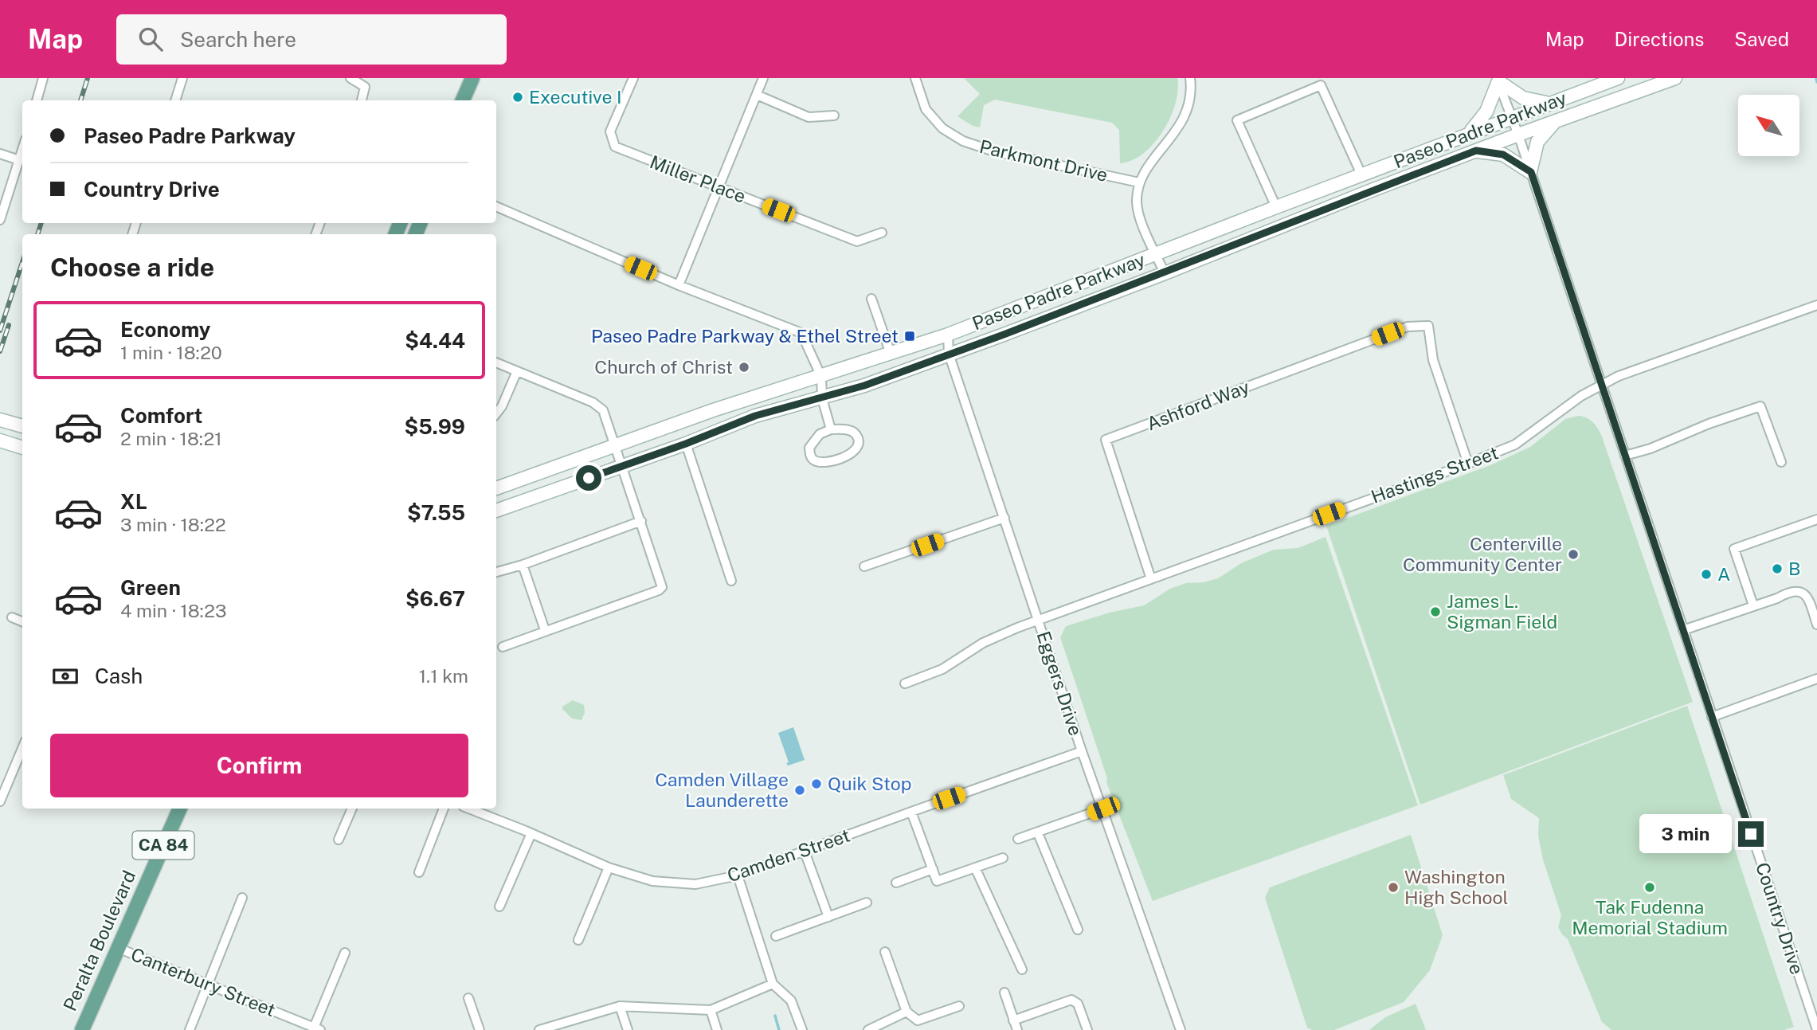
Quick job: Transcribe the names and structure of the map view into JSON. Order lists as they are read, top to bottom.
{
  "streets": {
    "main road": ["Paseo Padre Parkway", "CA 84", "Peralta Boulevard"],
    "street": [
      "Parkmont Drive",
      "Miller Place",
      "Ashford Way",
      "Hastings Street",
      "Eggers Drive",
      "Camden Street",
      "Country Drive",
      "Canterbury Street"
    ]
  },
  "crossings": [
    ["Paseo Padre Parkway", "Eggers Drive"],
    ["Paseo Padre Parkway", "Country Drive"],
    ["Ashford Way", "Hastings Street"],
    ["Hastings Street", "Eggers Drive"],
    ["Hastings Street", "Country Drive"],
    ["Eggers Drive", "Camden Street"],
    ["Peralta Boulevard", "Canterbury Street"]
  ],
  "places": {
    "other": [
      "Executive I",
      "Church of Christ",
      "Centerville Community Center",
      "B",
      "A",
      "James L. Sigman Field",
      "Quik Stop",
      "Camden Village Launderette",
      "Washington High School",
      "Tak Fudenna Memorial Stadium"
    ],
    "transit": ["Paseo Padre Parkway & Ethel Street"]
  },
  "north": "top left",
  "page": {
    "header": "Map",
    "search": "Search here",
    "nav": ["Map", "Directions", "Saved"],
    "banner": ["Paseo Padre Parkway", "Country Drive"],
    "heading": "Choose a ride",
    "list": [
      {
        "name": "Economy",
        "note": "1 min · 18:20",
        "value": "$4.44"
      },
      {
        "name": "Comfort",
        "note": "2 min · 18:21",
        "value": "$5.99"
      },
      {
        "name": "XL",
        "note": "3 min · 18:22",
        "value": "$7.55"
      },
      {
        "name": "Green",
        "note": "4 min · 18:23",
        "value": "$6.67"
      }
    ],
    "pay": ["Cash", "1.1 km"],
    "buttons": "Confirm",
    "bubble": "3 min"
  }
}
